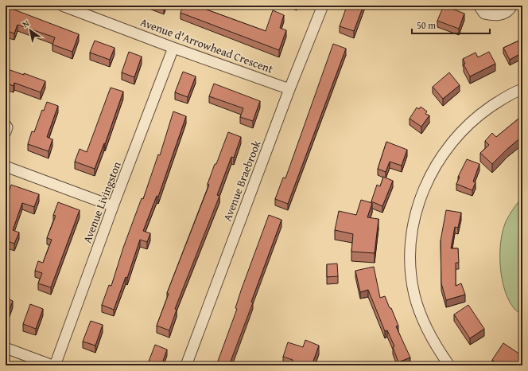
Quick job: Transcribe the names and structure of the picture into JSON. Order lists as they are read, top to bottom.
{
  "streets": {
    "street": ["Avenue d'Arrowhead Crescent", "Avenue Braebrook", "Avenue Livingston"]
  },
  "crossings": [
    ["Avenue d'Arrowhead Crescent", "Avenue Braebrook"],
    ["Avenue d'Arrowhead Crescent", "Avenue Livingston"]
  ],
  "scale_bar": "50 m",
  "north": "top left"
}
